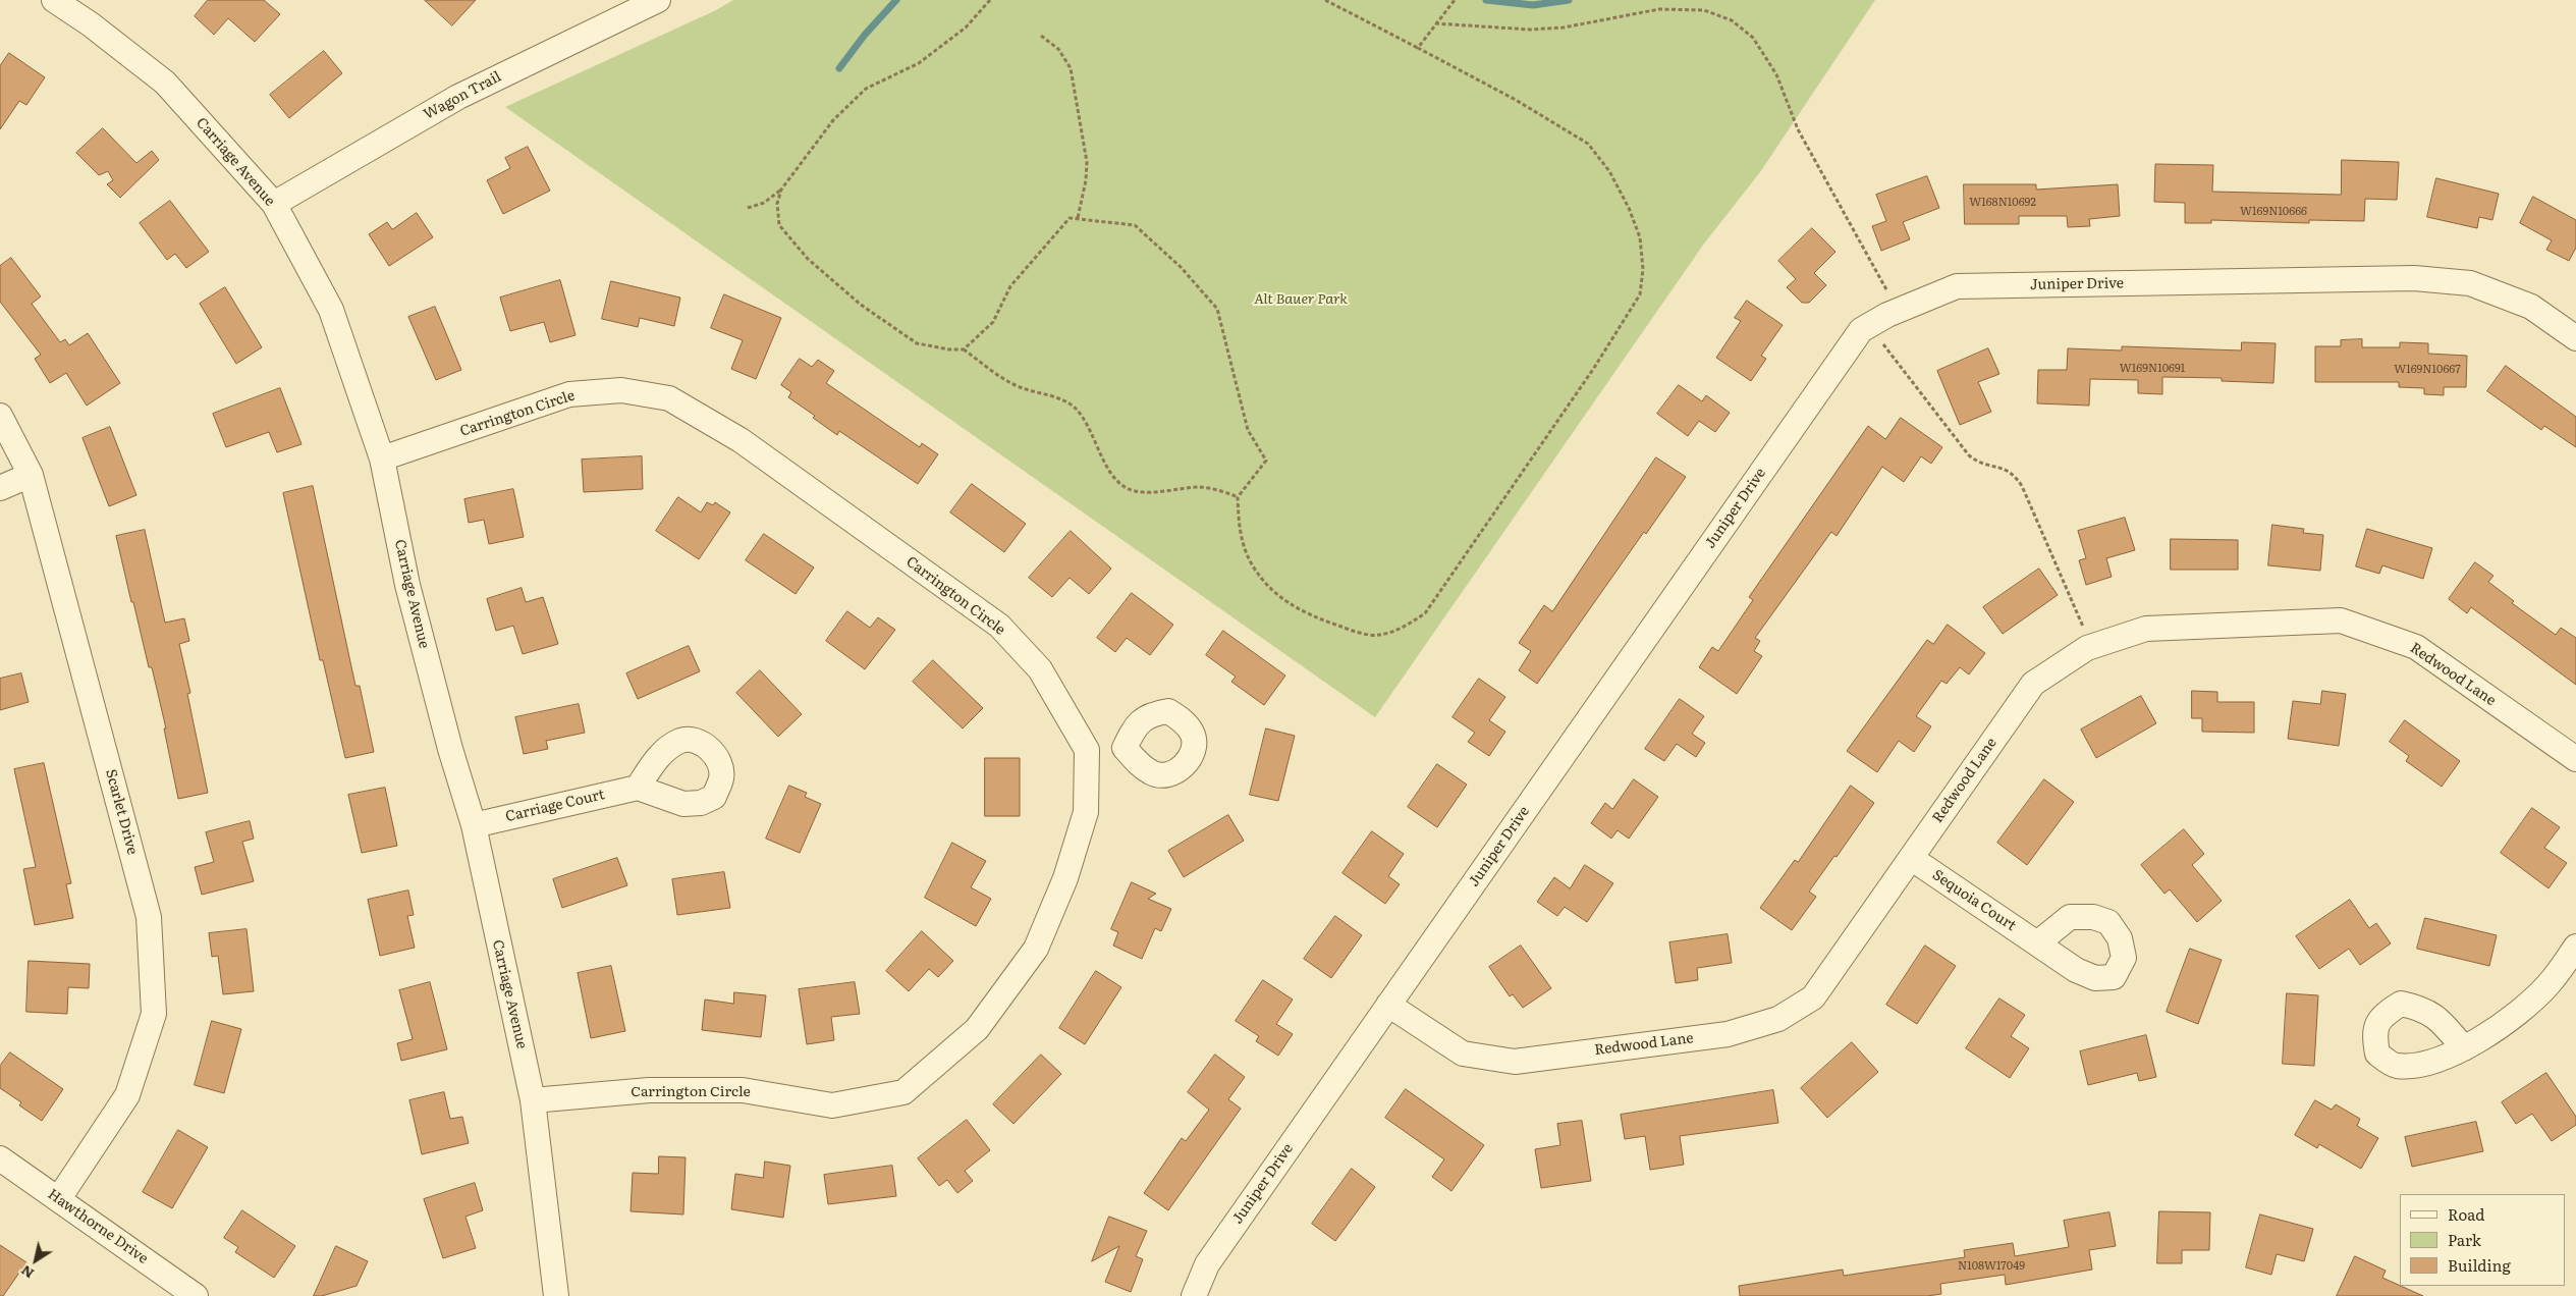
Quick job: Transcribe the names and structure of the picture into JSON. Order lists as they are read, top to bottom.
{
  "streets": {
    "street": [
      "Wagon Trail",
      "Carriage Avenue",
      "Juniper Drive",
      "Carrington Circle",
      "Redwood Lane",
      "Carriage Court",
      "Scarlet Drive",
      "Sequoia Court",
      "Hawthorne Drive"
    ]
  },
  "crossings": [
    ["Wagon Trail", "Carriage Avenue"],
    ["Carriage Avenue", "Carrington Circle"],
    ["Carriage Avenue", "Carriage Court"],
    ["Juniper Drive", "Redwood Lane"],
    ["Redwood Lane", "Sequoia Court"],
    ["Scarlet Drive", "Hawthorne Drive"]
  ],
  "parks": ["Alt Bauer Park"],
  "house_numbers": [
    "W168N10692",
    "W169N10666",
    "W169N10691",
    "W169N10667",
    "N108W17049"
  ],
  "legend": ["Road", "Park", "Building"],
  "north": "bottom left"
}
